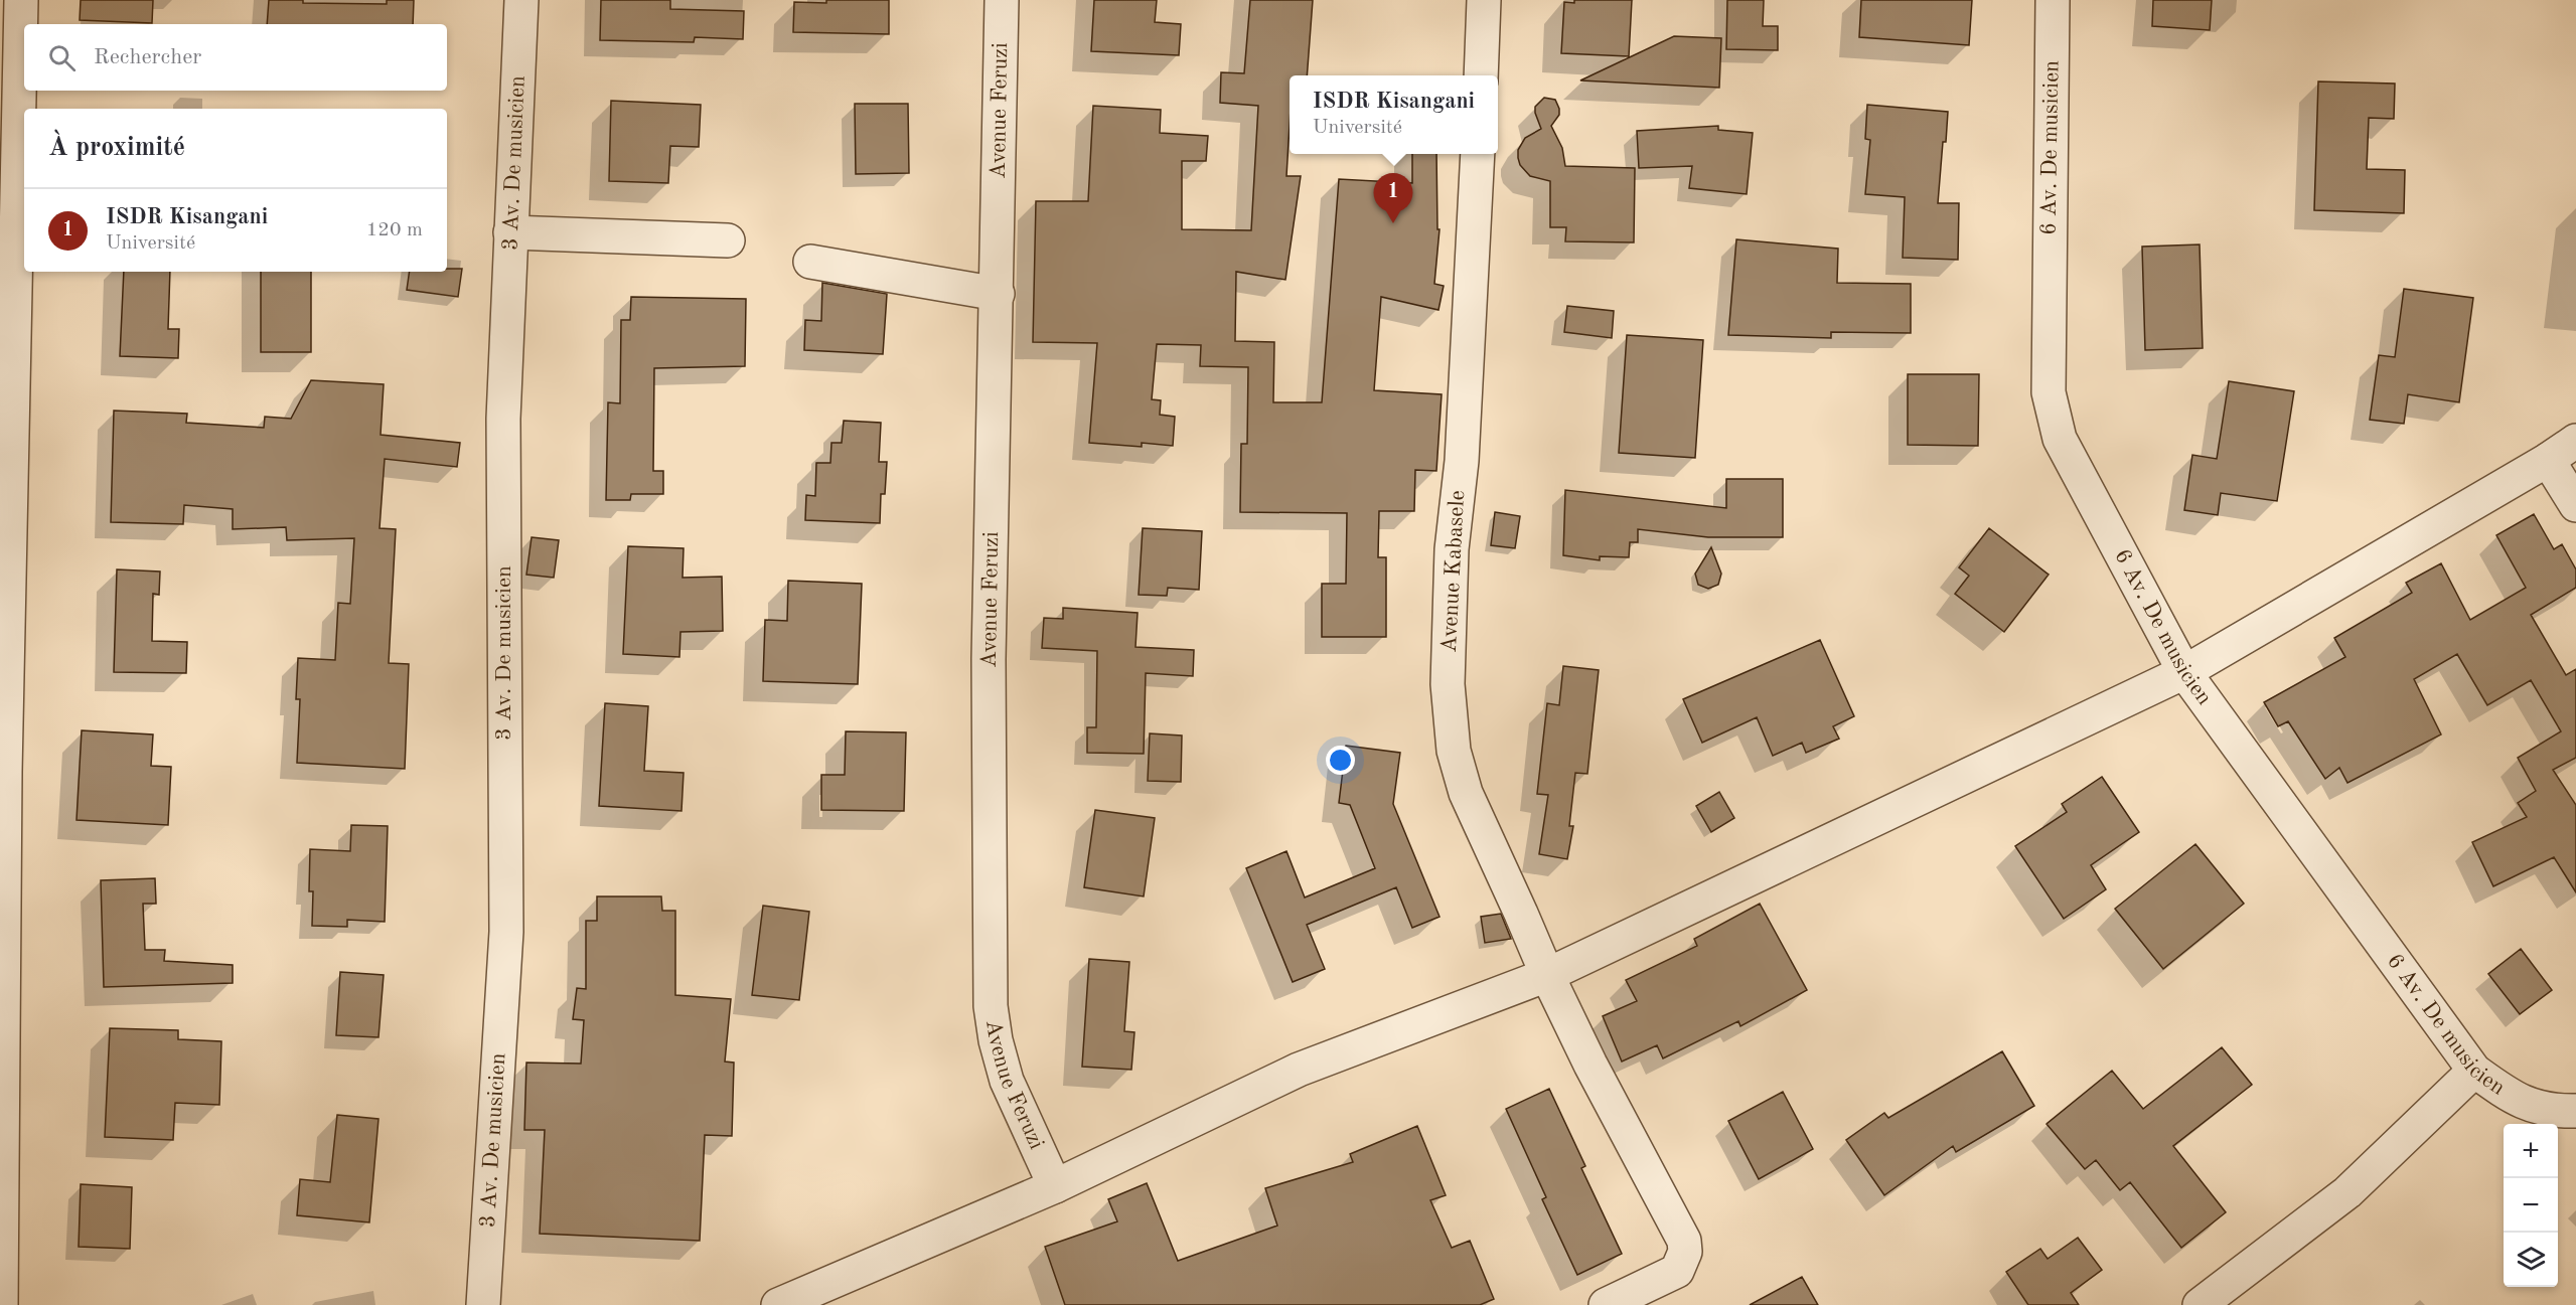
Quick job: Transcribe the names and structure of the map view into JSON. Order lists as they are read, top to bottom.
{
  "streets": {
    "street": [
      "Avenue Feruzi",
      "6 Av. De musicien",
      "3 Av. De musicien",
      "Avenue Kabasele"
    ]
  },
  "page": {
    "search": "Rechercher",
    "popup": ["ISDR Kisangani", "Université"],
    "heading": "À proximité",
    "pins": "1",
    "list": [
      {
        "mark": "1",
        "name": "ISDR Kisangani",
        "note": "Université",
        "value": "120 m"
      }
    ],
    "map_buttons": ["+", "−"]
  }
}
